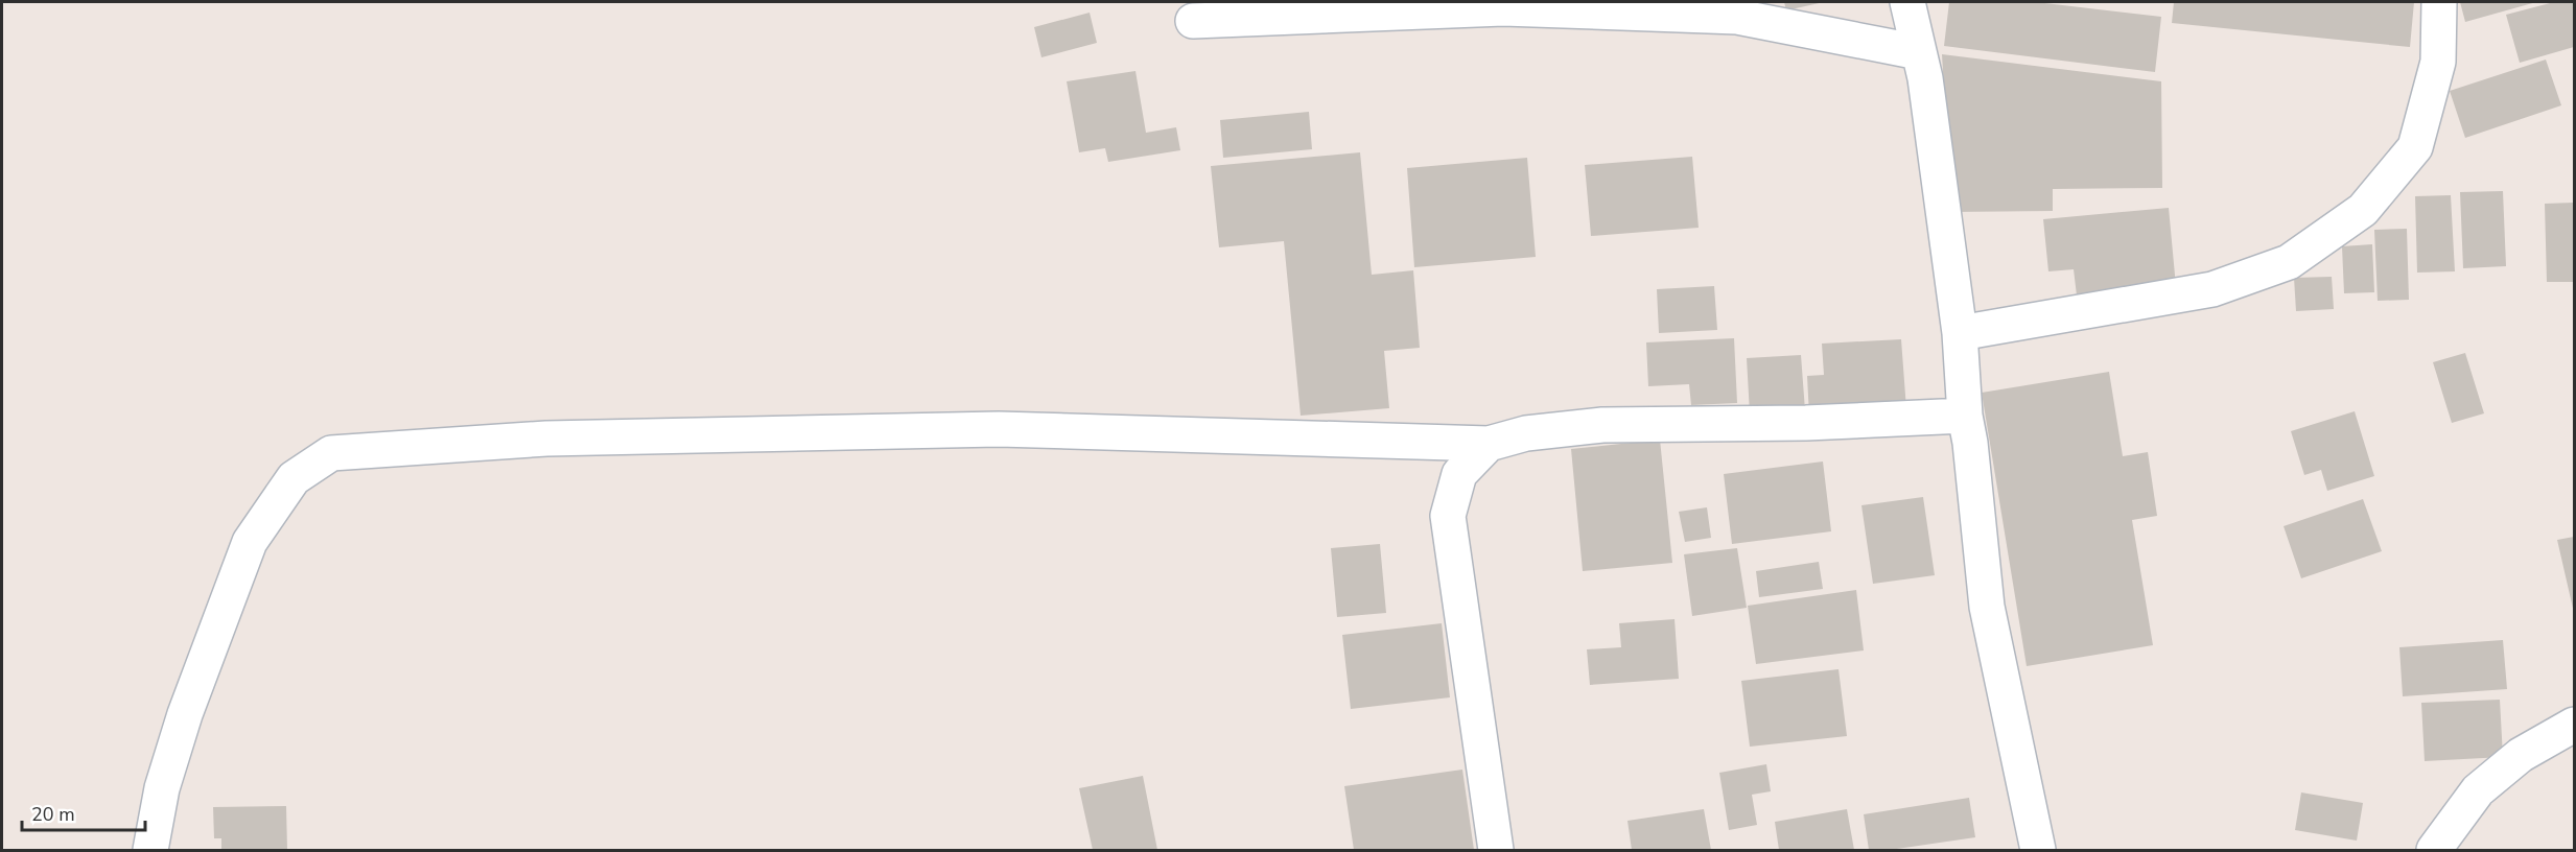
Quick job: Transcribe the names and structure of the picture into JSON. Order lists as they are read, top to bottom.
{
  "scale_bar": "20 m"
}
